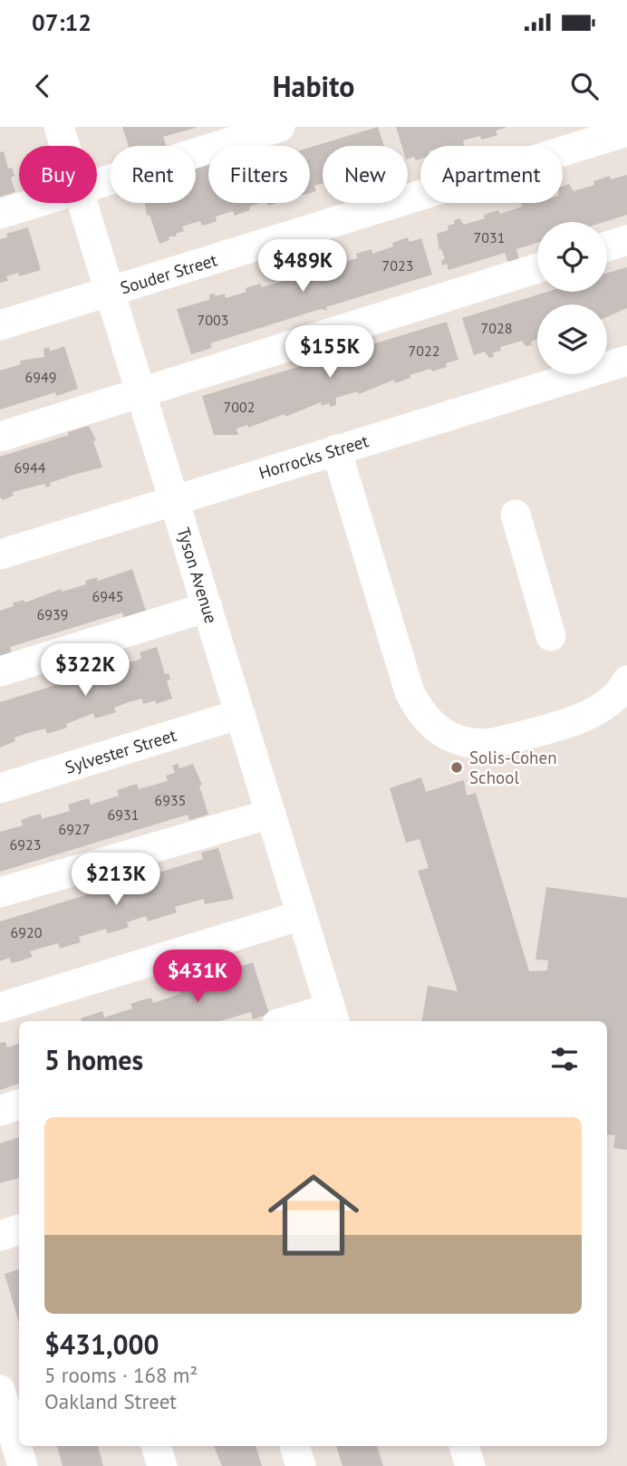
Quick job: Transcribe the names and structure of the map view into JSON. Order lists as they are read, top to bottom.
{
  "streets": {
    "street": [
      "Souder Street",
      "Horrocks Street",
      "Tyson Avenue",
      "Sylvester Street"
    ]
  },
  "crossings": [
    ["Souder Street", "Tyson Avenue"],
    ["Horrocks Street", "Tyson Avenue"],
    ["Tyson Avenue", "Sylvester Street"]
  ],
  "places": ["Solis-Cohen School"],
  "house_numbers": [
    "7031",
    "7023",
    "7003",
    "7028",
    "7022",
    "6949",
    "7002",
    "6944",
    "6945",
    "6939",
    "6935",
    "6931",
    "6927",
    "6923",
    "6920"
  ],
  "page": {
    "status": "07:12",
    "header": "Habito",
    "chip": [
      "Buy",
      "Rent",
      "Filters",
      "New",
      "Apartment"
    ],
    "price": [
      "$489K",
      "$155K",
      "$322K",
      "$213K",
      "$431K"
    ],
    "heading": "5 homes",
    "list": [
      {
        "name": "$431,000",
        "note": "5 rooms · 168 m² · Oakland Street"
      }
    ]
  }
}
